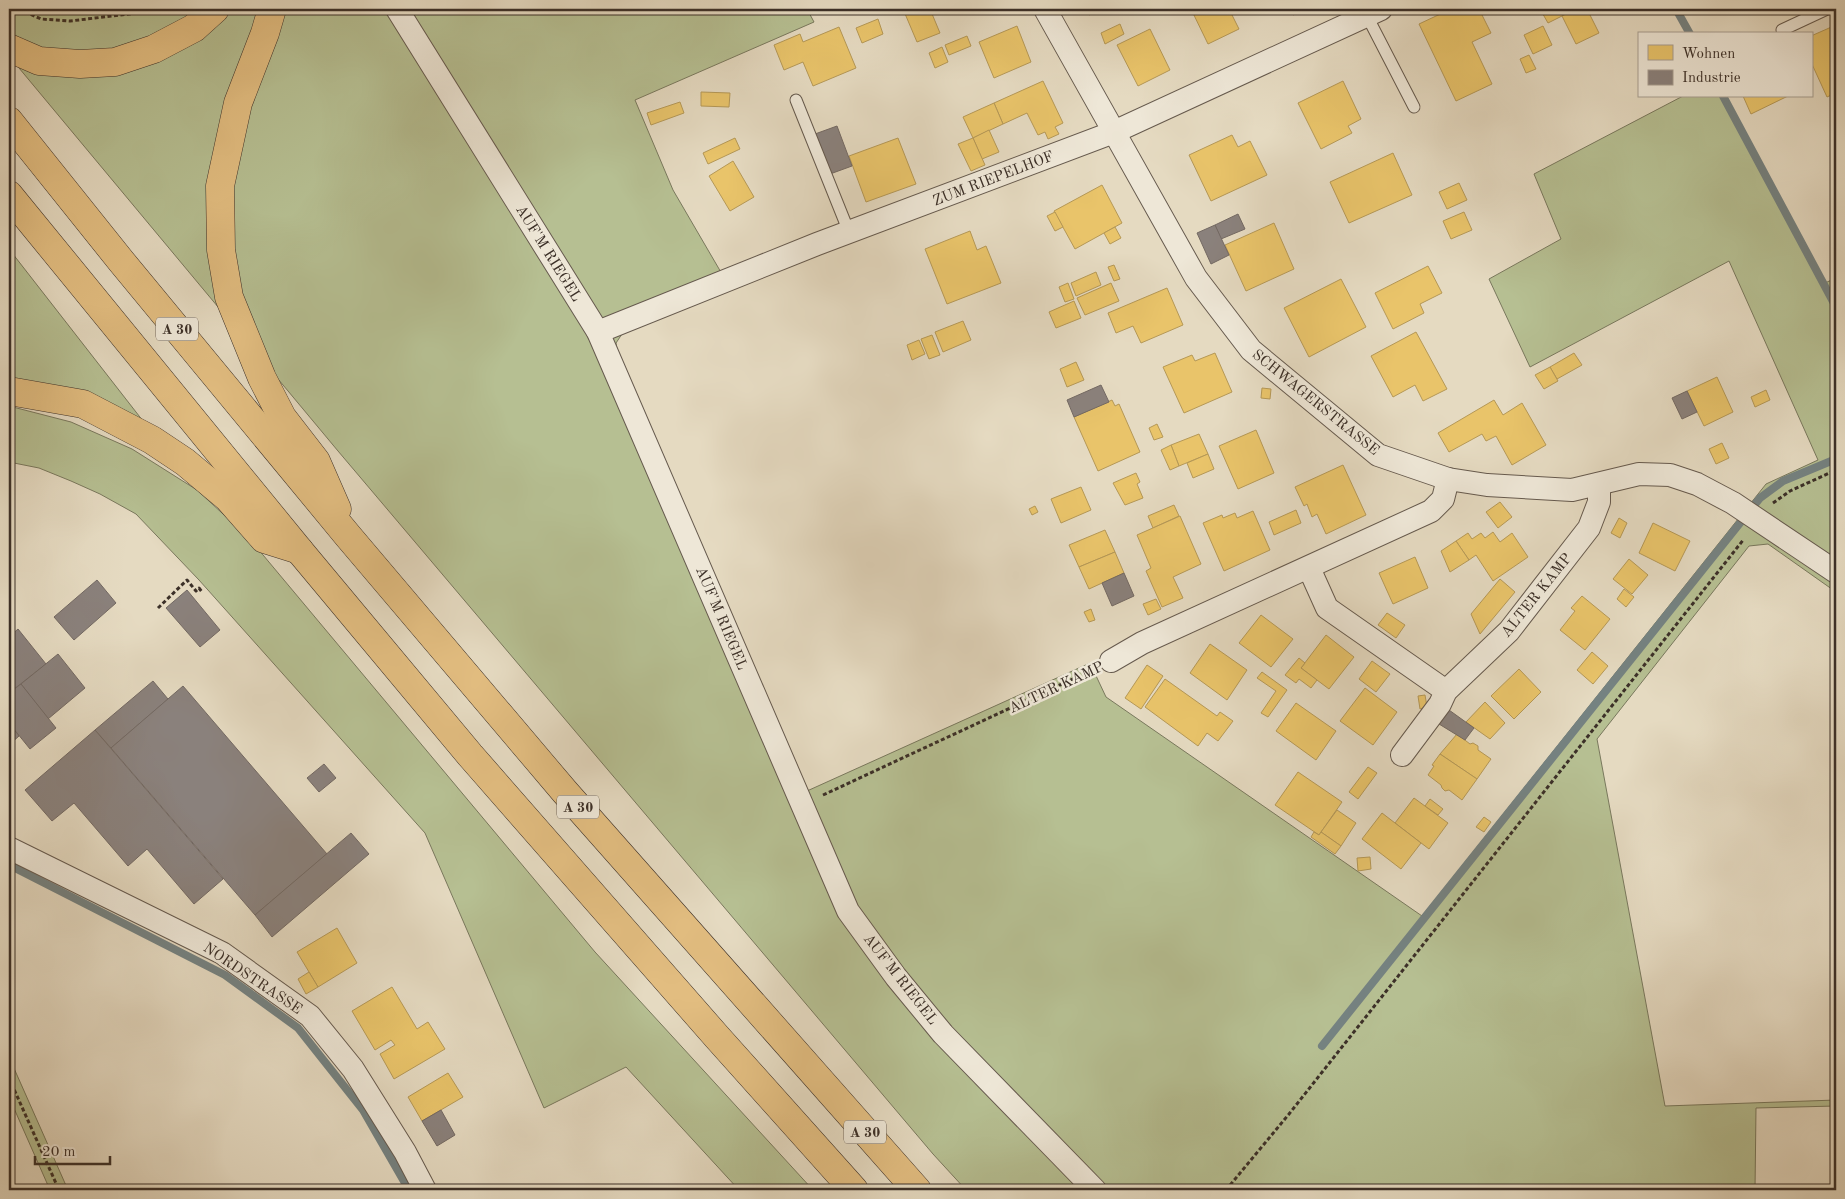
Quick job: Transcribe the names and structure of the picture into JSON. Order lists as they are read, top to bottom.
{
  "streets": {
    "highway": ["A 30"],
    "street": [
      "ZUM RIEPELHOF",
      "AUF'M RIEGEL",
      "SCHWAGERSTRASSE",
      "ALTER KAMP",
      "NORDSTRASSE"
    ]
  },
  "crossings": [
    ["ZUM RIEPELHOF", "AUF'M RIEGEL"],
    ["ZUM RIEPELHOF", "SCHWAGERSTRASSE"],
    ["AUF'M RIEGEL", "ALTER KAMP"],
    ["SCHWAGERSTRASSE", "ALTER KAMP"]
  ],
  "legend": ["Wohnen", "Industrie"],
  "scale_bar": "20 m"
}
